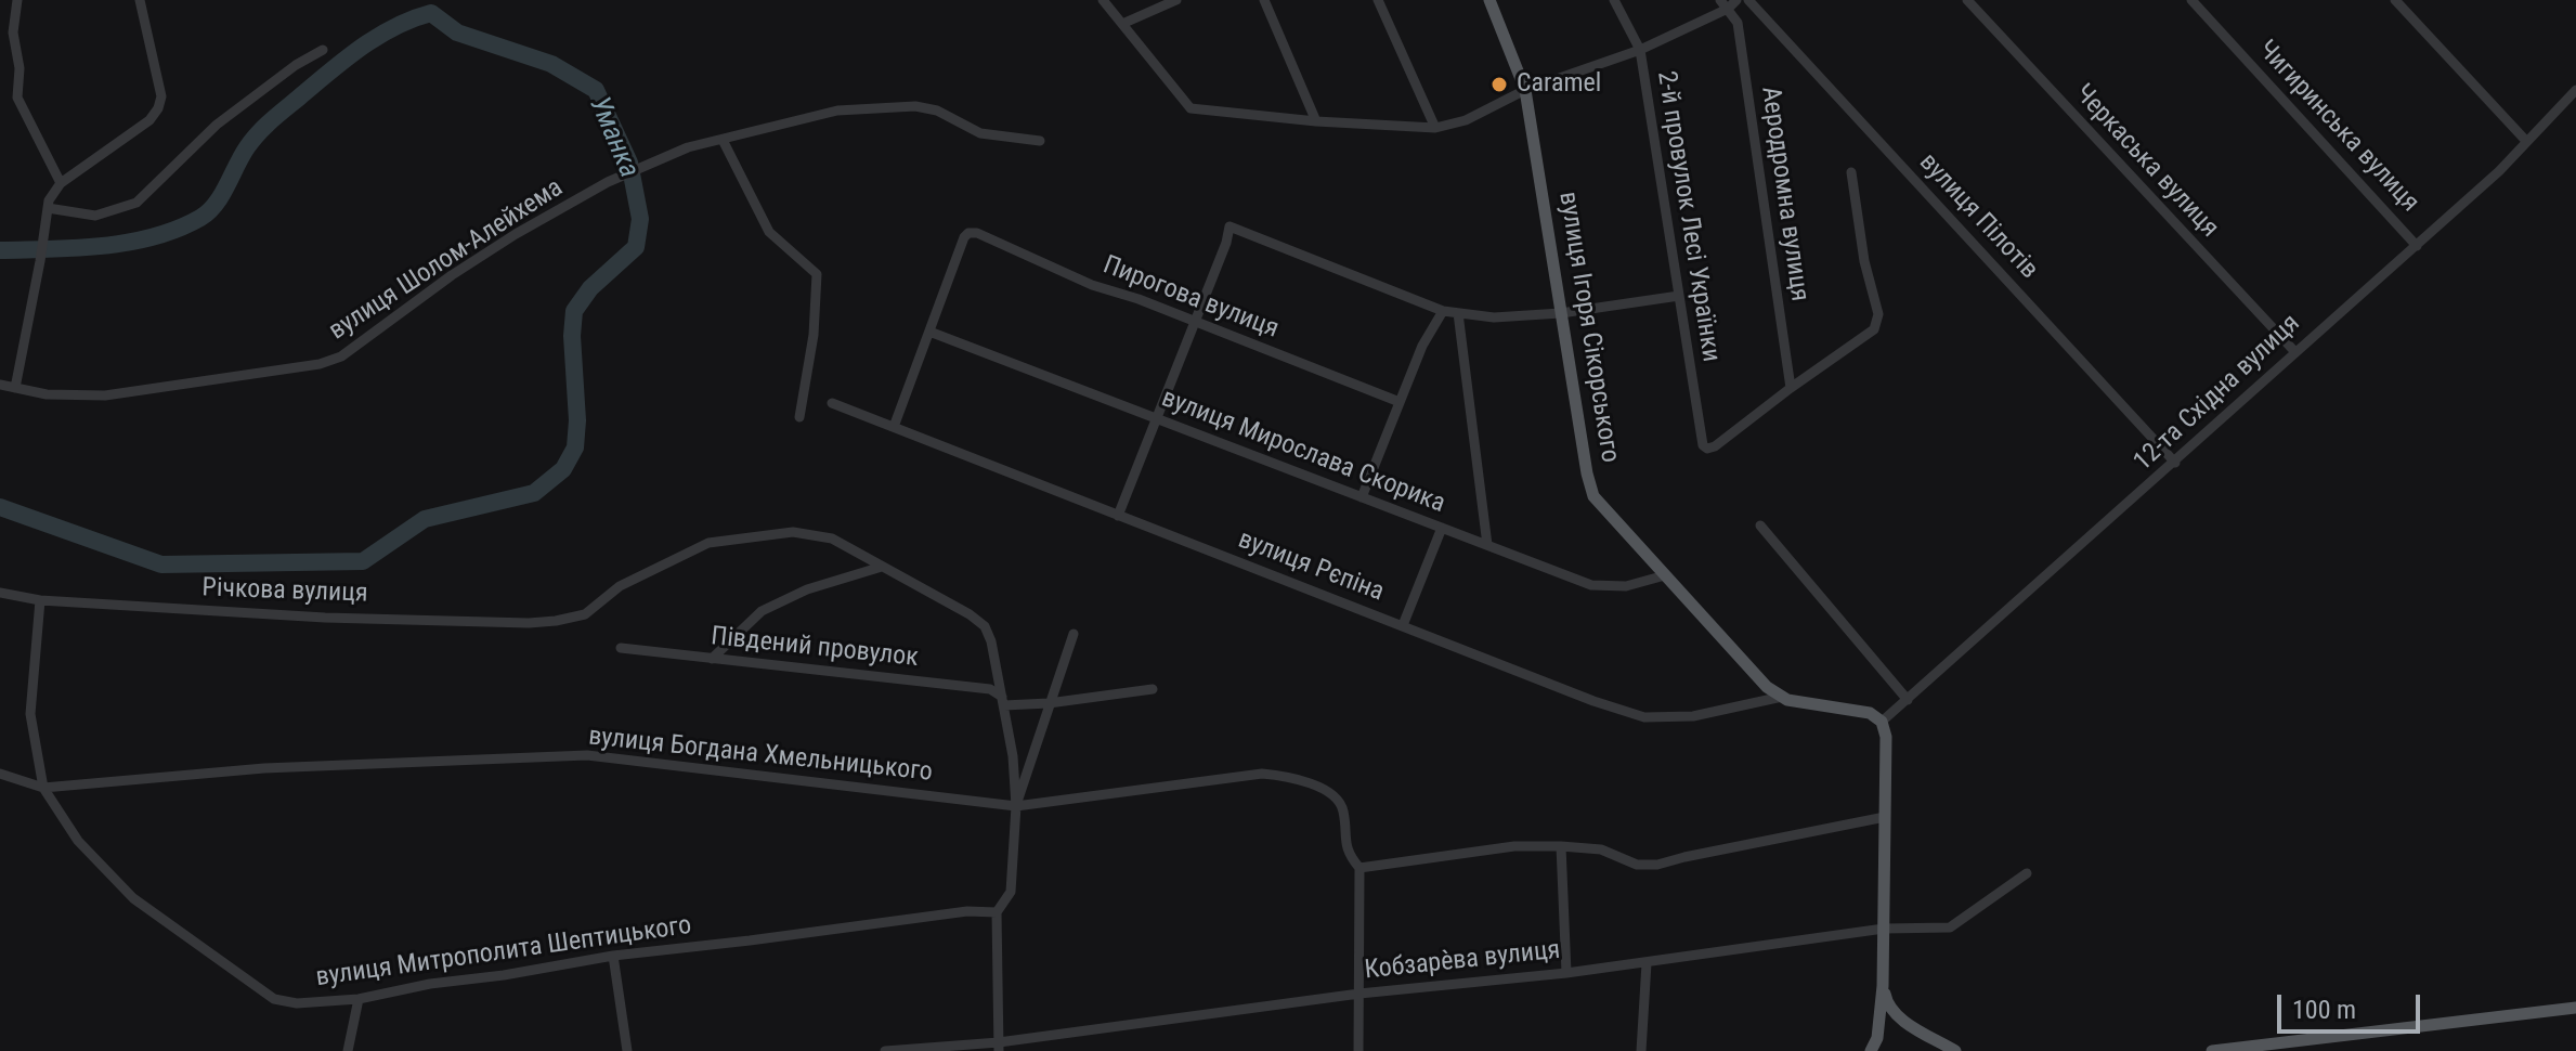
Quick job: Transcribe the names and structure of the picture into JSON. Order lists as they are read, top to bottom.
{
  "streets": {
    "main road": ["вулиця Ігоря Сікорського"],
    "street": [
      "Чигиринська вулиця",
      "Черкаська вулиця",
      "Аеродромна вулиця",
      "2-й провулок Лесі Українки",
      "вулиця Пілотів",
      "вулиця Шолом-Алейхема",
      "Пирогова вулиця",
      "12-та Східна вулиця",
      "вулиця Мирослава Скорика",
      "вулиця Рєпіна",
      "Річкова вулиця",
      "Південий провулок",
      "вулиця Богдана Хмельницького",
      "вулиця Митрополита Шептицького",
      "Кобзарèва вулиця"
    ]
  },
  "crossings": [
    ["Чигиринська вулиця", "12-та Східна вулиця"],
    ["Черкаська вулиця", "12-та Східна вулиця"],
    ["Аеродромна вулиця", "2-й провулок Лесі Українки"],
    ["вулиця Пілотів", "12-та Східна вулиця"],
    ["Пирогова вулиця", "вулиця Мирослава Скорика"],
    ["вулиця Ігоря Сікорського", "вулиця Мирослава Скорика"],
    ["вулиця Ігоря Сікорського", "вулиця Рєпіна"],
    ["Річкова вулиця", "Південий провулок"],
    ["Річкова вулиця", "вулиця Богдана Хмельницького"],
    ["вулиця Богдана Хмельницького", "вулиця Митрополита Шептицького"]
  ],
  "water": ["Уманка"],
  "places": ["Caramel"],
  "scale_bar": "100 m"
}
